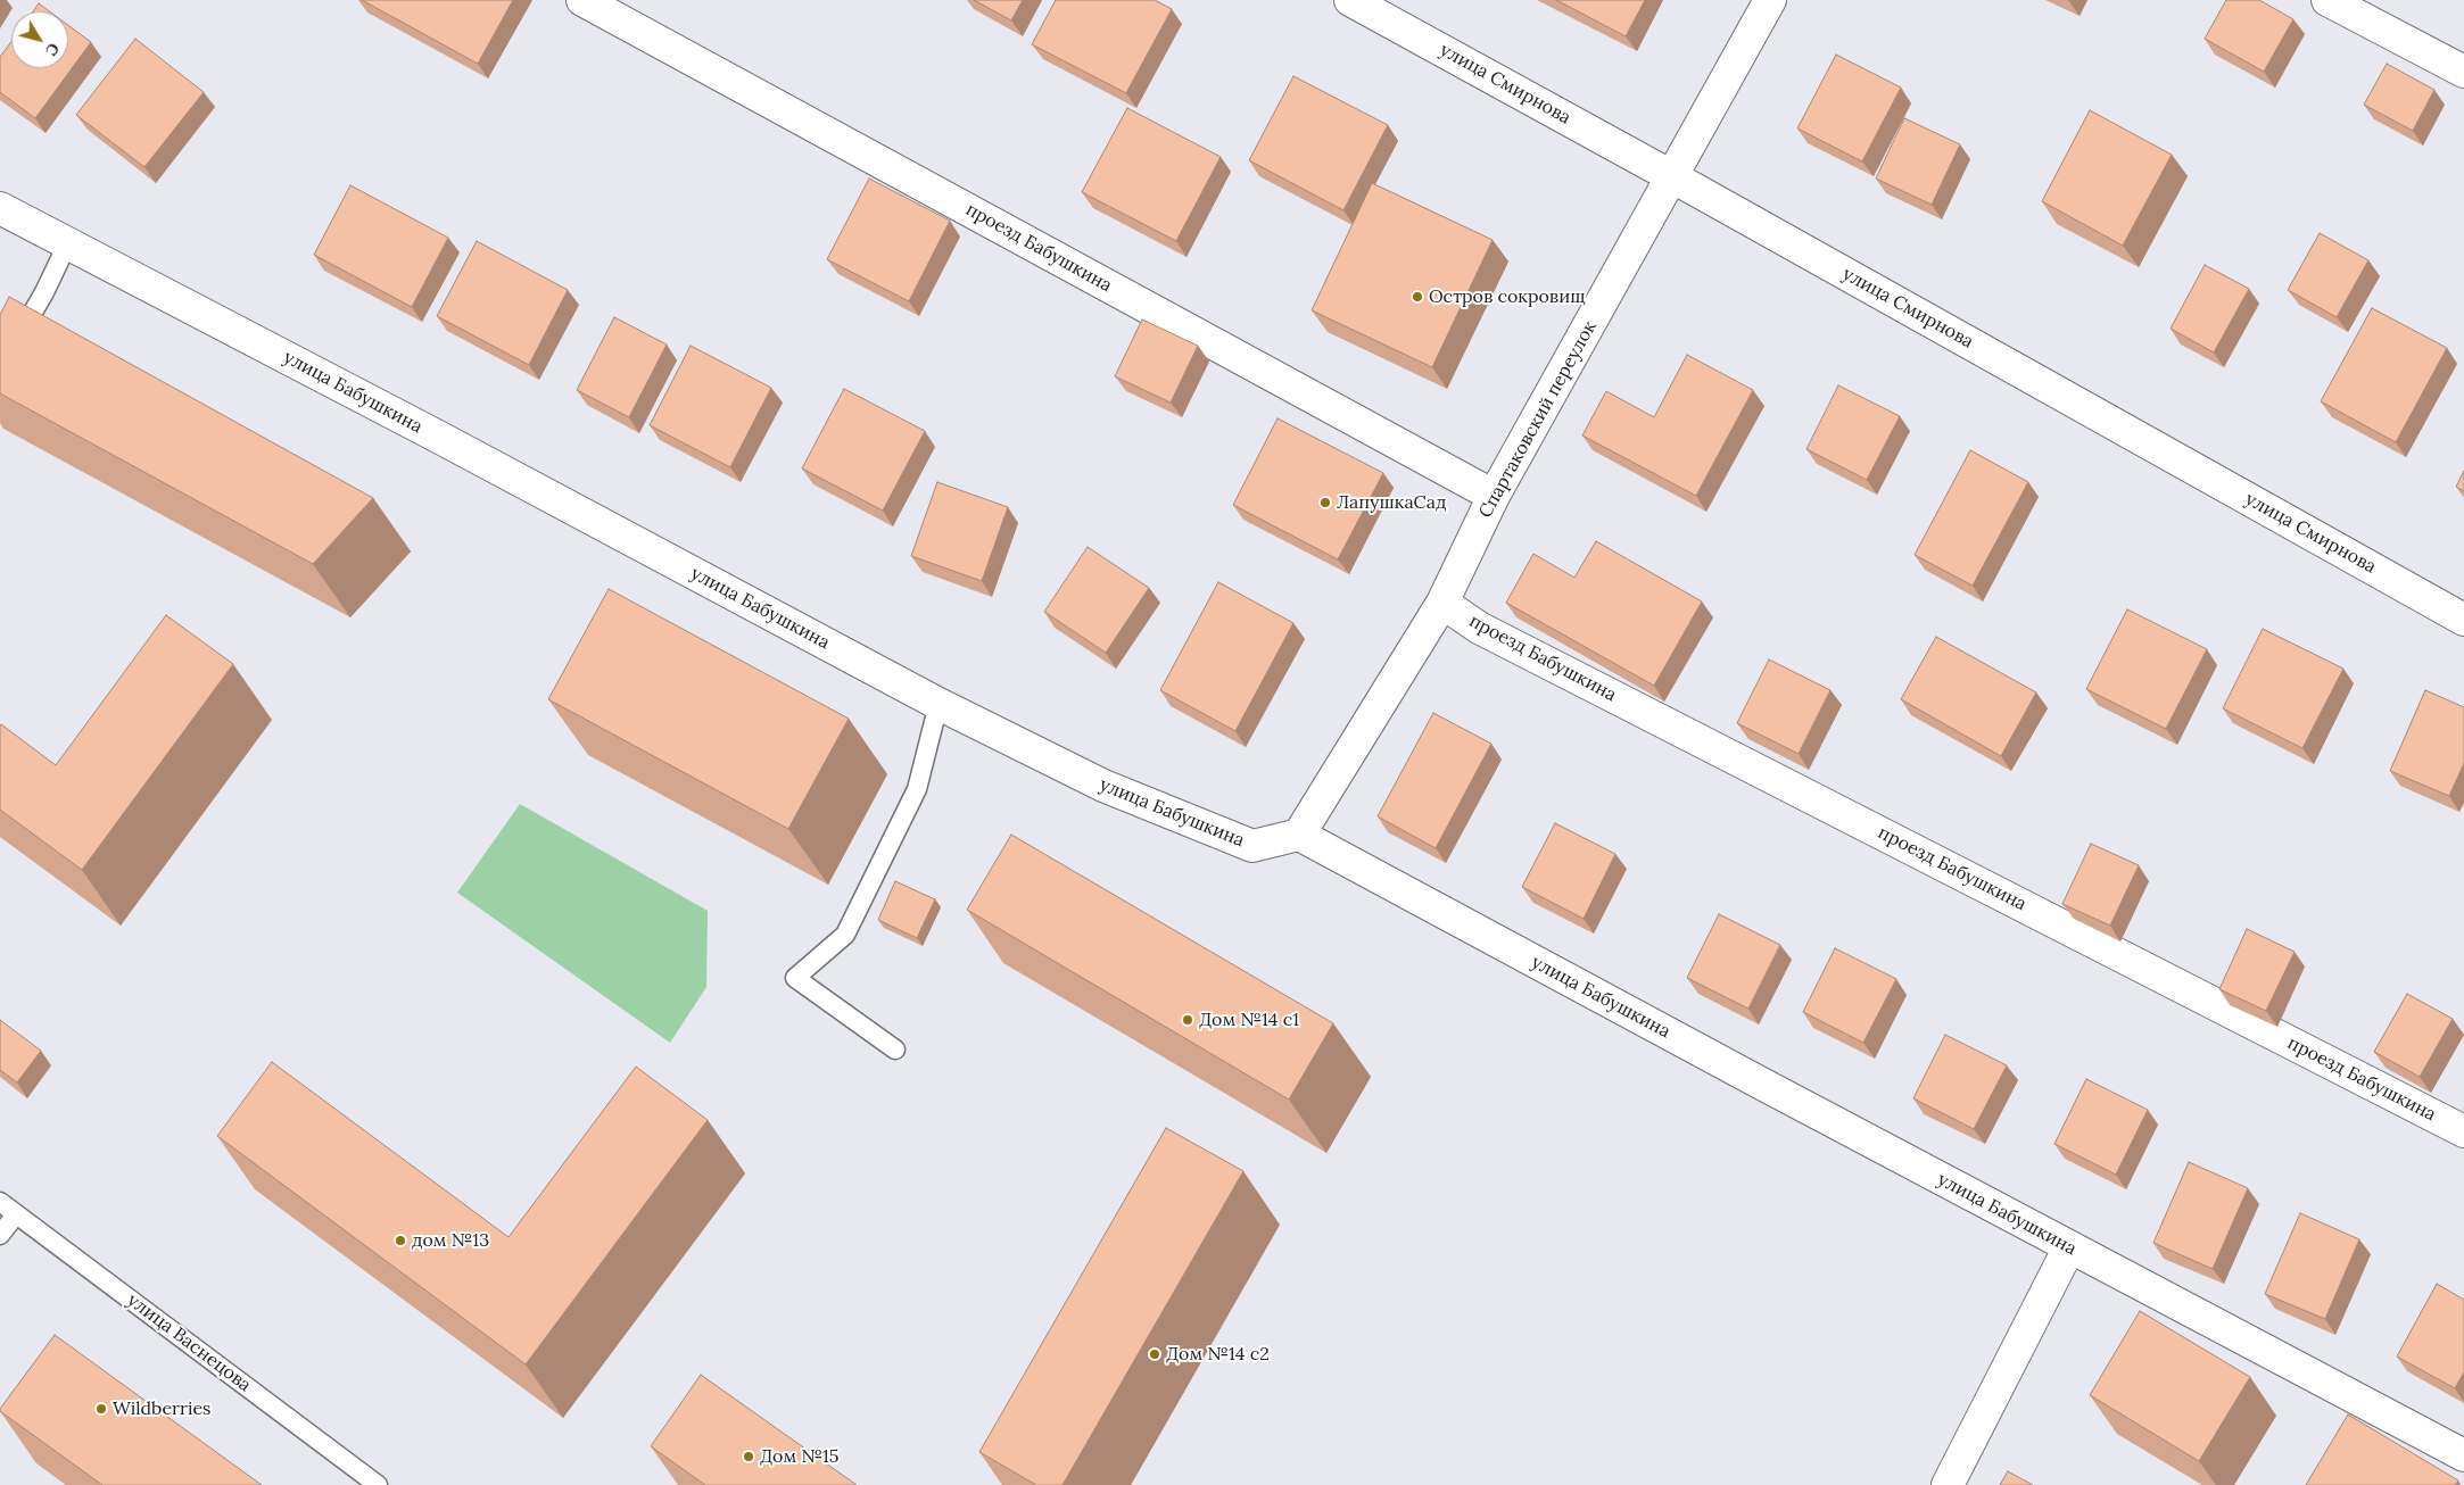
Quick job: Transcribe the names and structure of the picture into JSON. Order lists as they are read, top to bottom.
{
  "streets": {
    "street": [
      "улица Смирнова",
      "проезд Бабушкина",
      "улица Бабушкина",
      "Спартаковский переулок"
    ],
    "lane": ["улица Васнецова"]
  },
  "crossings": [
    ["улица Смирнова", "Спартаковский переулок"],
    ["проезд Бабушкина", "Спартаковский переулок"],
    ["улица Бабушкина", "Спартаковский переулок"]
  ],
  "places": [
    "Остров сокровищ",
    "ЛапушкаСад",
    "Дом №14 с1",
    "дом №13",
    "Дом №14 с2",
    "Wildberries",
    "Дом №15"
  ],
  "north": "bottom right"
}
